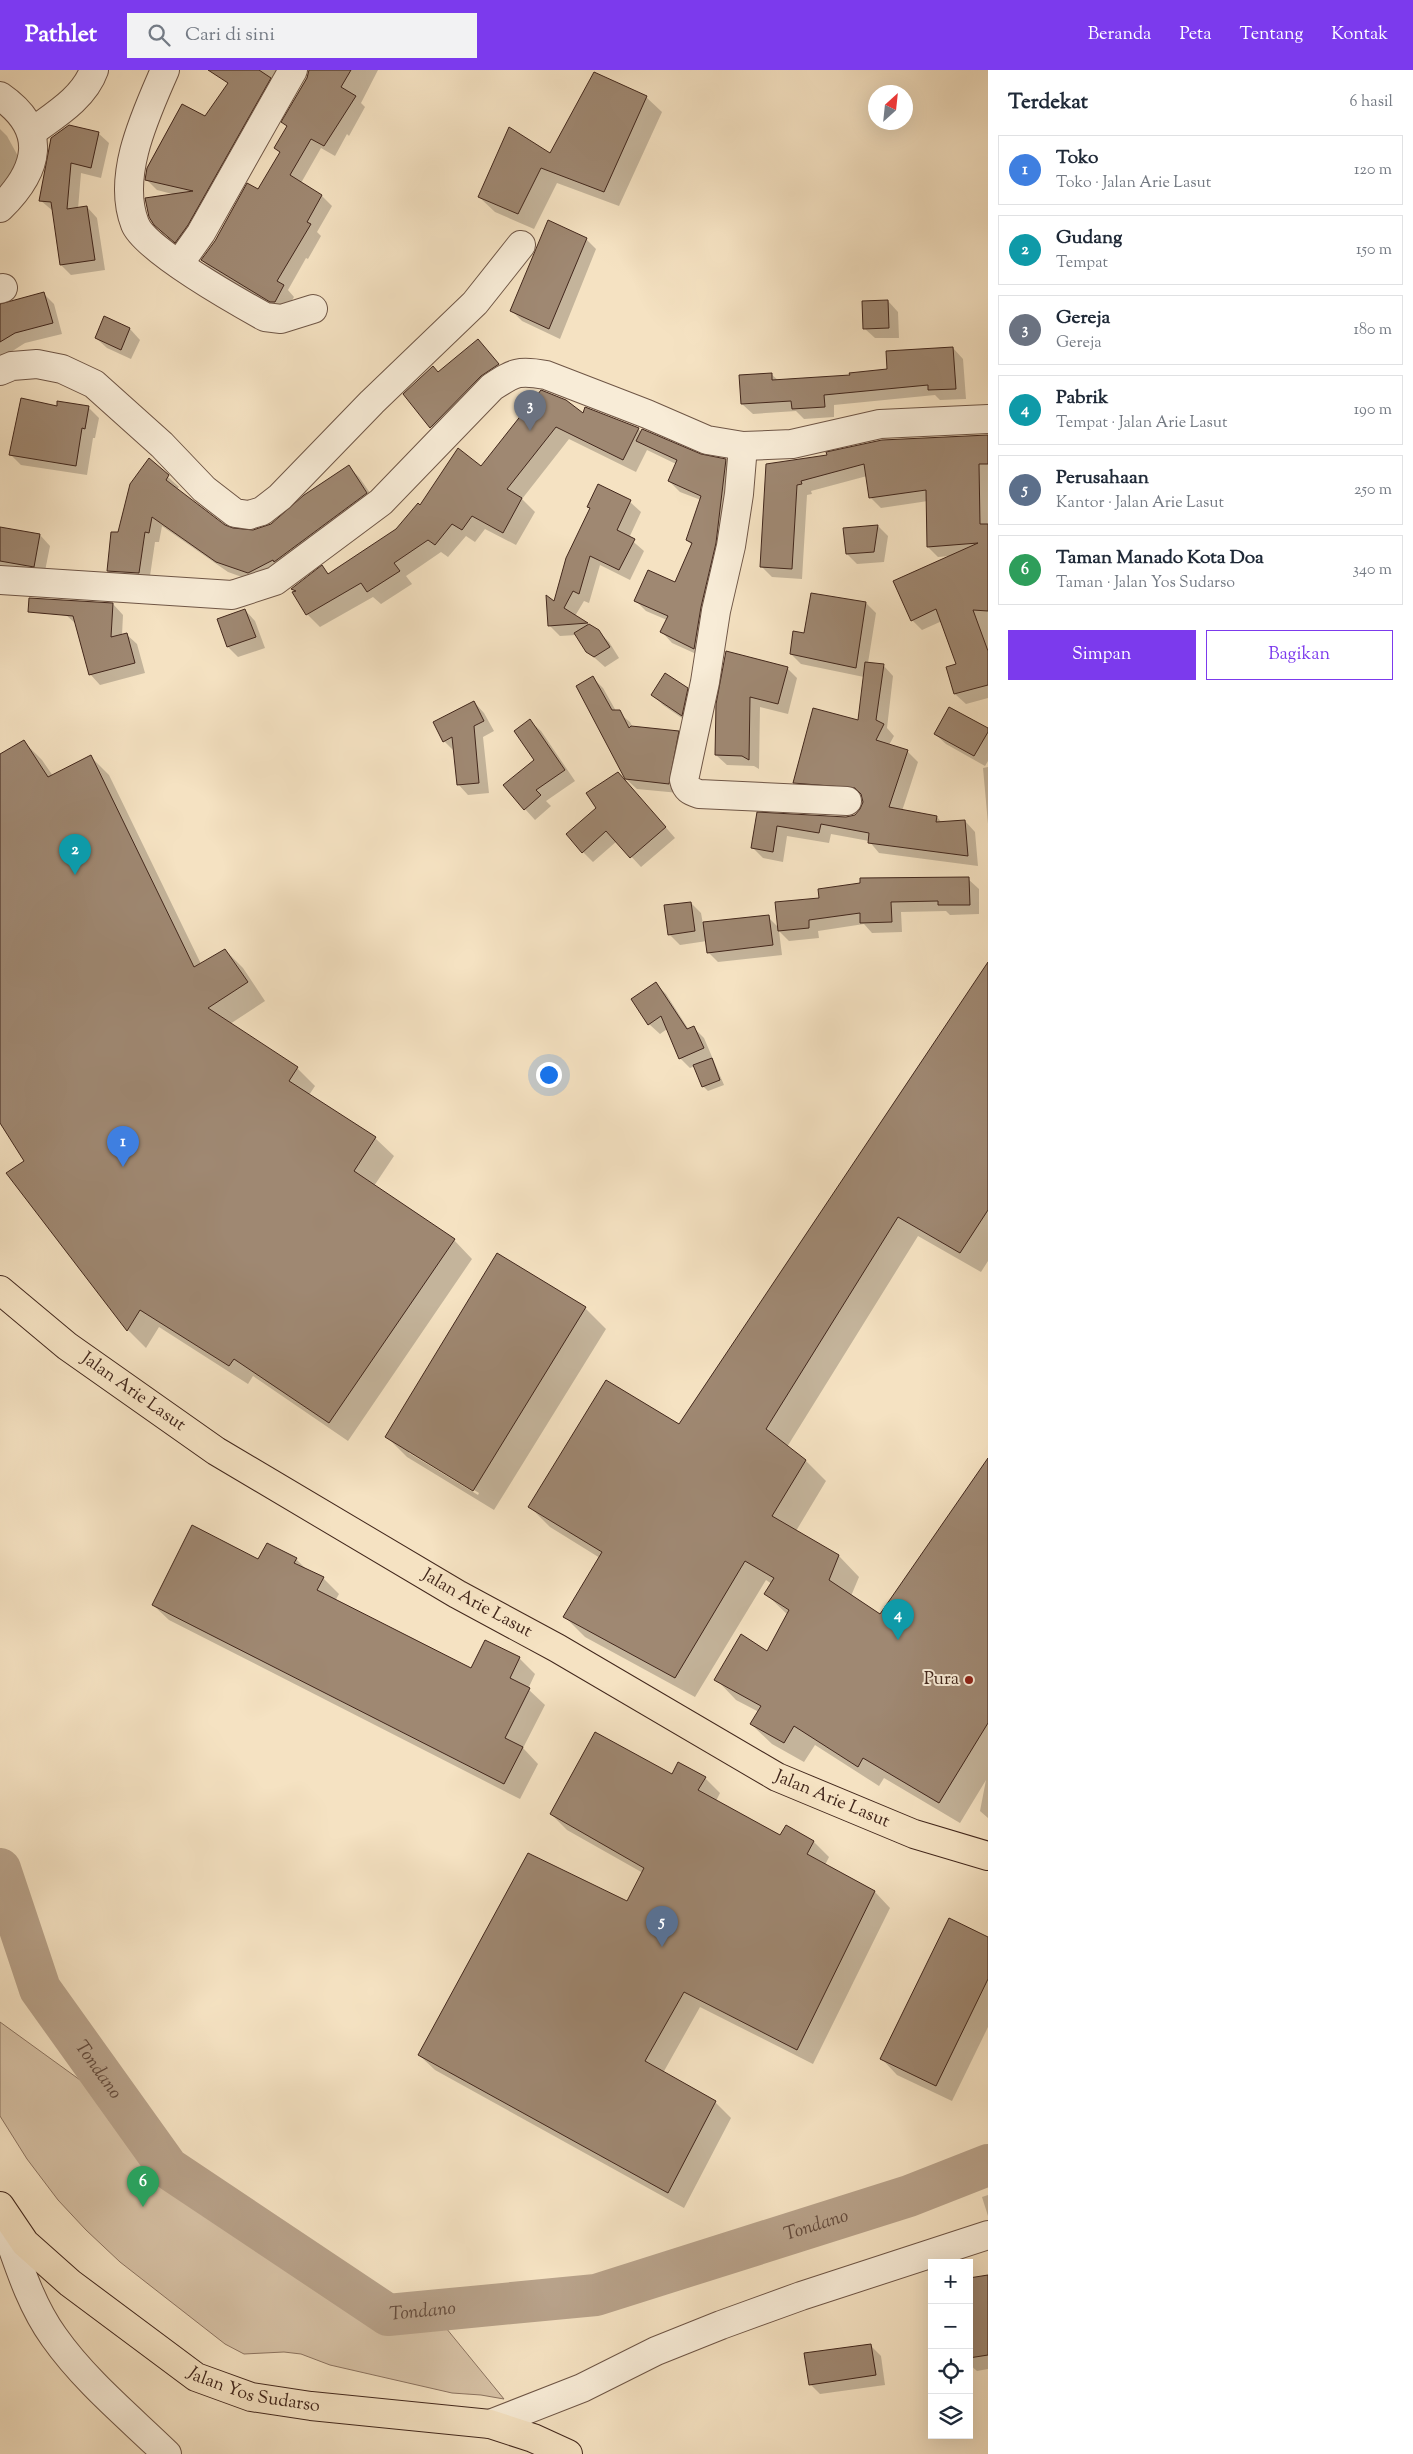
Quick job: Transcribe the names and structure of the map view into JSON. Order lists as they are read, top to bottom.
{
  "streets": {
    "main road": ["Jalan Arie Lasut", "Jalan Yos Sudarso"]
  },
  "water": ["Tondano"],
  "places": ["Pura"],
  "north": "top right",
  "page": {
    "header": "Pathlet",
    "search": "Cari di sini",
    "nav": [
      "Beranda",
      "Peta",
      "Tentang",
      "Kontak"
    ],
    "heading": ["Terdekat", "6 hasil"],
    "list": [
      {
        "mark": "1",
        "name": "Toko",
        "note": "Toko · Jalan Arie Lasut",
        "value": "120 m"
      },
      {
        "mark": "2",
        "name": "Gudang",
        "note": "Tempat",
        "value": "150 m"
      },
      {
        "mark": "3",
        "name": "Gereja",
        "note": "Gereja",
        "value": "180 m"
      },
      {
        "mark": "4",
        "name": "Pabrik",
        "note": "Tempat · Jalan Arie Lasut",
        "value": "190 m"
      },
      {
        "mark": "5",
        "name": "Perusahaan",
        "note": "Kantor · Jalan Arie Lasut",
        "value": "250 m"
      },
      {
        "mark": "6",
        "name": "Taman Manado Kota Doa",
        "note": "Taman · Jalan Yos Sudarso",
        "value": "340 m"
      }
    ],
    "pins": [
      "3",
      "2",
      "1",
      "4",
      "5",
      "6"
    ],
    "buttons": ["Simpan", "Bagikan"],
    "map_buttons": ["+", "−"]
  }
}
